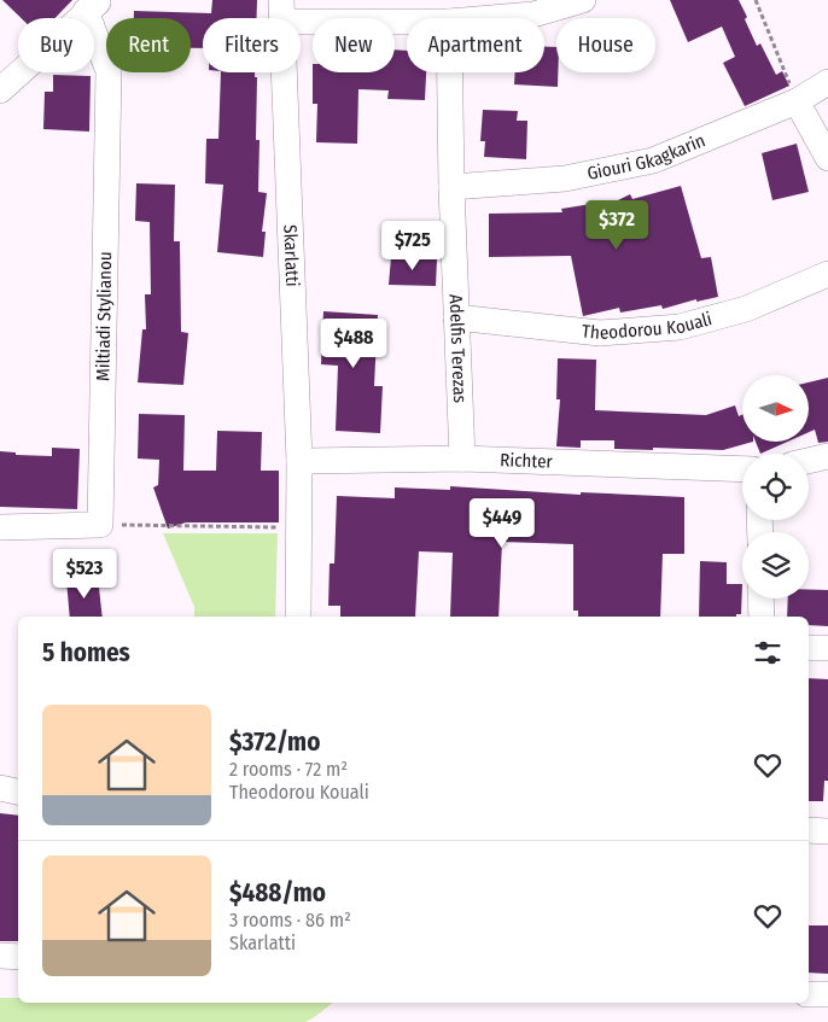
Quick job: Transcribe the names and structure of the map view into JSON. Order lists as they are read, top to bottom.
{
  "streets": {
    "street": [
      "Giouri Gkagkarin",
      "Skarlatti",
      "Miltiadi Stylianou",
      "Theodorou Kouali",
      "Adelfis Terezas",
      "Richter"
    ]
  },
  "crossings": [
    ["Giouri Gkagkarin", "Adelfis Terezas"],
    ["Skarlatti", "Richter"],
    ["Theodorou Kouali", "Adelfis Terezas"],
    ["Adelfis Terezas", "Richter"]
  ],
  "north": "right",
  "page": {
    "chip": [
      "Buy",
      "Rent",
      "Filters",
      "New",
      "Apartment",
      "House"
    ],
    "price": [
      "$372",
      "$725",
      "$488",
      "$449",
      "$523"
    ],
    "heading": "5 homes",
    "list": [
      {
        "name": "$372/mo",
        "note": "2 rooms · 72 m² · Theodorou Kouali"
      },
      {
        "name": "$488/mo",
        "note": "3 rooms · 86 m² · Skarlatti"
      }
    ]
  }
}
